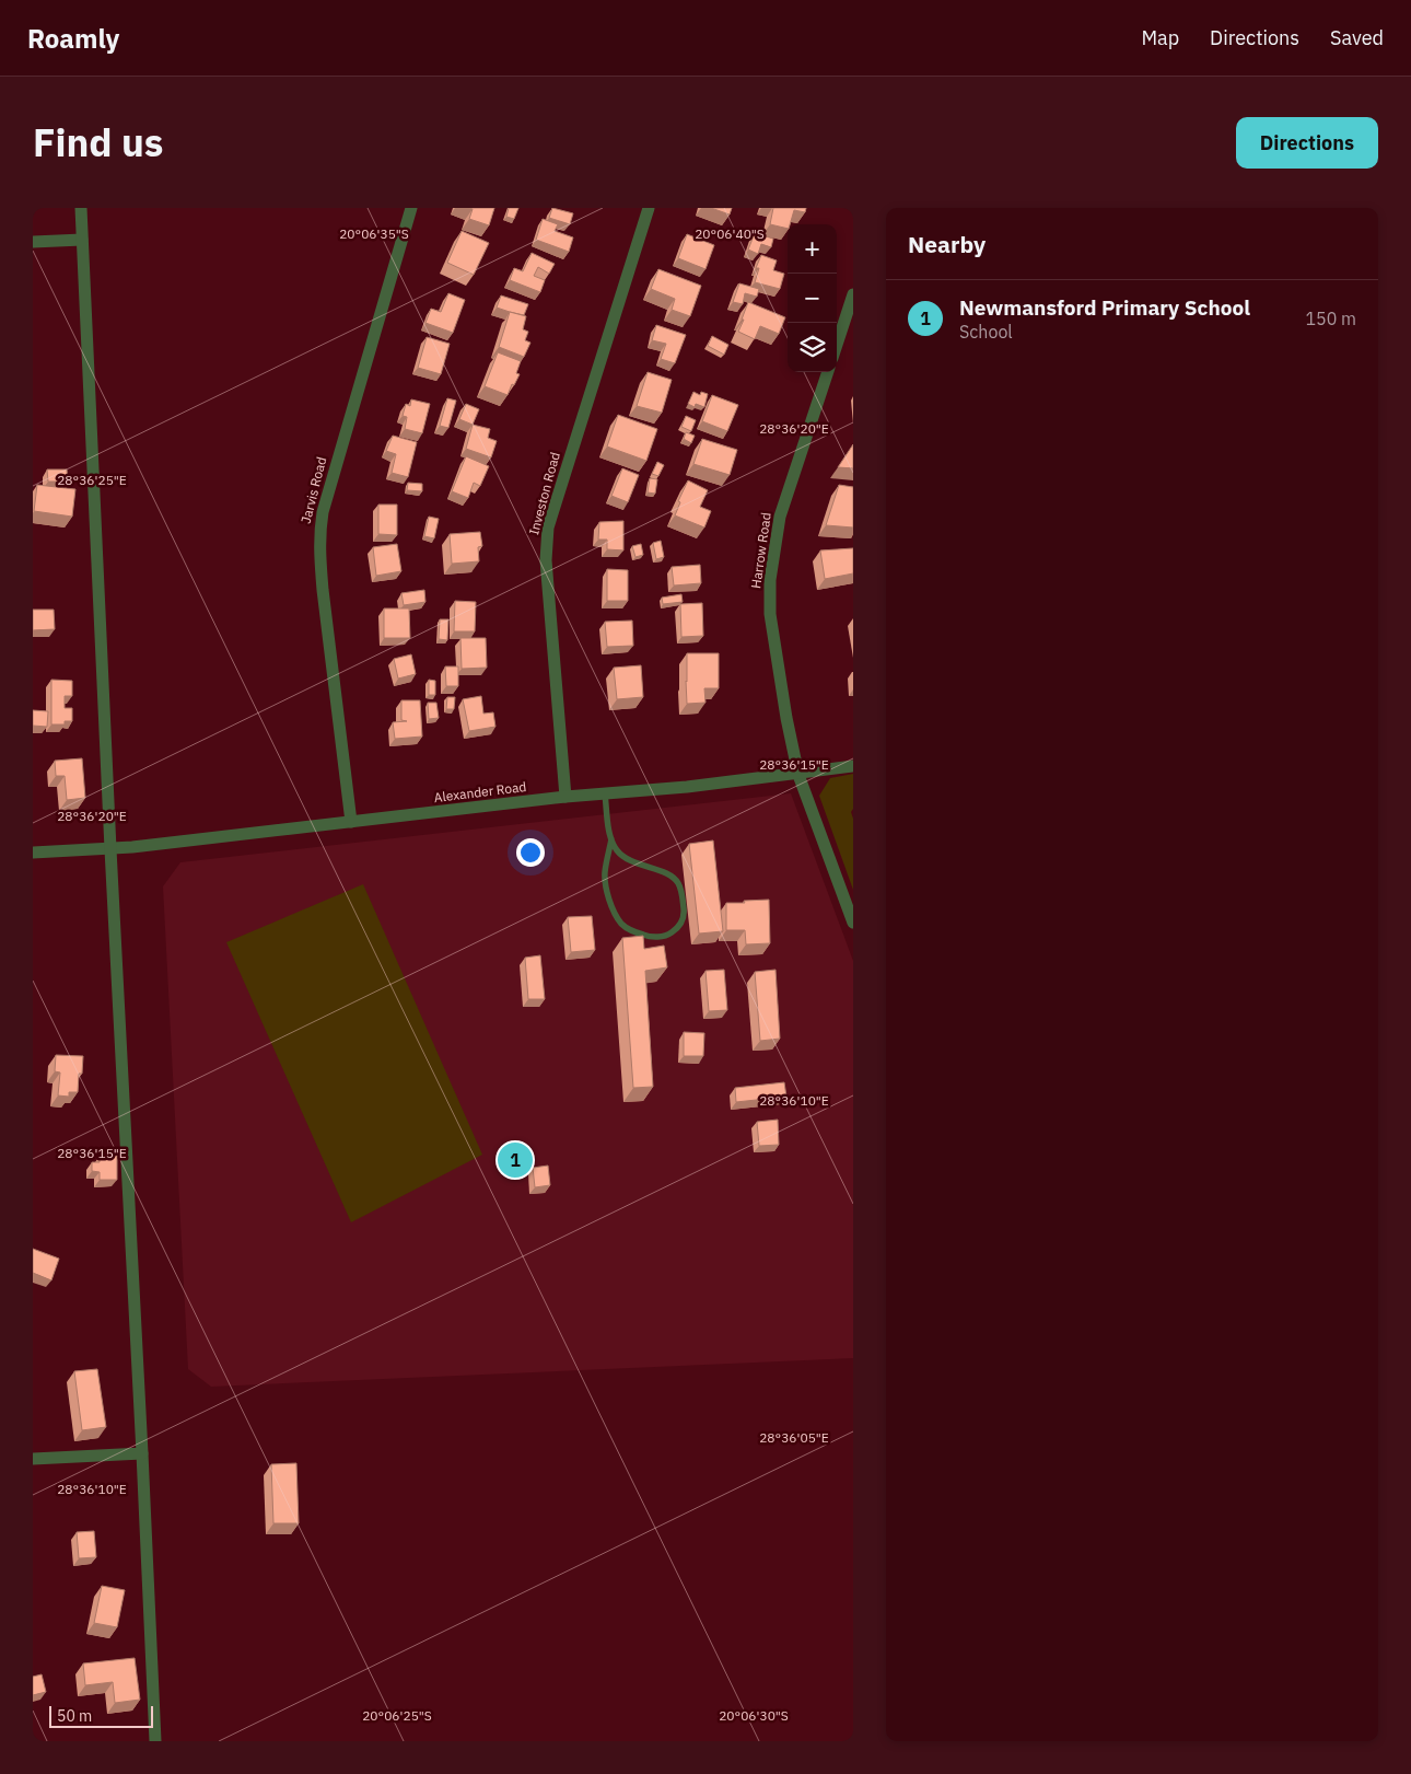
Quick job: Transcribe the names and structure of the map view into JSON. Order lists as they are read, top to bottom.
{
  "streets": {
    "street": [
      "Jarvis Road",
      "Investon Road",
      "Harrow Road",
      "Alexander Road"
    ]
  },
  "crossings": [
    ["Jarvis Road", "Alexander Road"],
    ["Investon Road", "Alexander Road"],
    ["Harrow Road", "Alexander Road"]
  ],
  "scale_bar": "50 m",
  "page": {
    "header": "Roamly",
    "nav": ["Map", "Directions", "Saved"],
    "title": "Find us",
    "buttons": "Directions",
    "heading": "Nearby",
    "map_buttons": ["+", "−"],
    "list": [
      {
        "mark": "1",
        "name": "Newmansford Primary School",
        "note": "School",
        "value": "150 m"
      }
    ],
    "pins": "1",
    "scale": "50 m"
  },
  "coordinates": [
    "20°06'35\"S",
    "20°06'40\"S",
    "28°36'20\"E",
    "28°36'25\"E",
    "28°36'15\"E",
    "28°36'10\"E",
    "28°36'05\"E",
    "20°06'25\"S",
    "20°06'30\"S"
  ]
}
